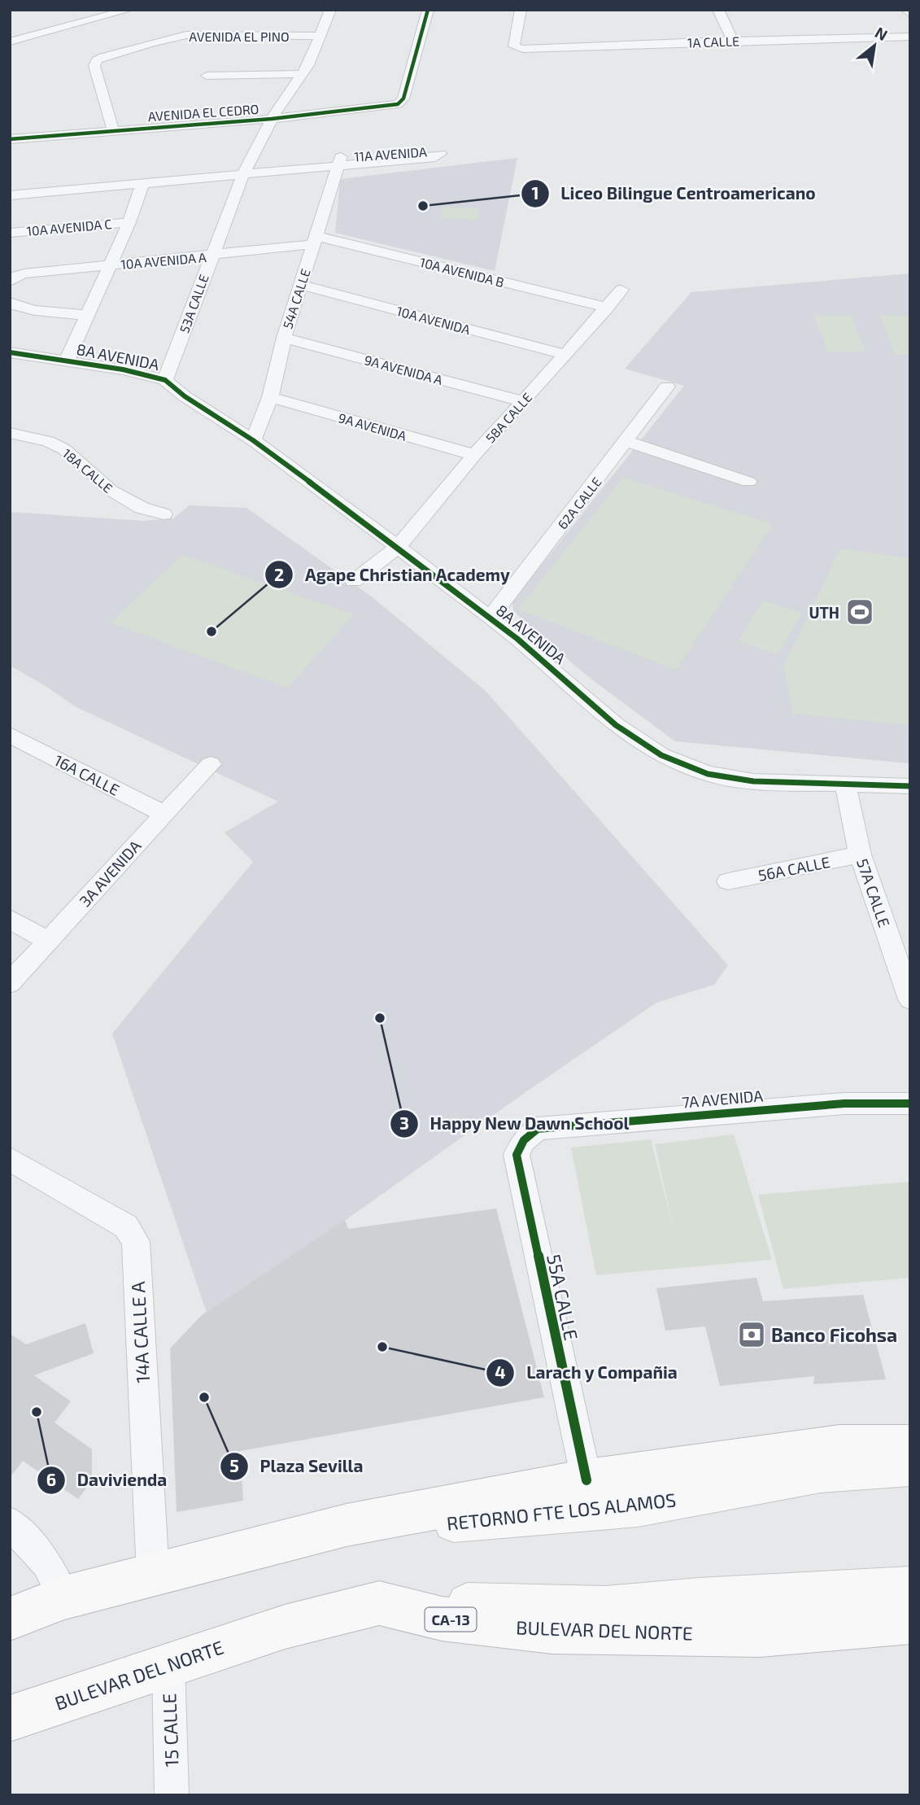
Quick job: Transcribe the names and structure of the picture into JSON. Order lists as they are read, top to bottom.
{
  "streets": {
    "highway": ["CA-13", "BULEVAR DEL NORTE"],
    "main road": ["RETORNO FTE LOS ALAMOS"],
    "street": [
      "AVENIDA EL PINO",
      "1A CALLE",
      "AVENIDA EL CEDRO",
      "11A AVENIDA",
      "10A AVENIDA C",
      "10A AVENIDA A",
      "10A AVENIDA B",
      "54A CALLE",
      "53A CALLE",
      "10A AVENIDA",
      "8A AVENIDA",
      "9A AVENIDA A",
      "58A CALLE",
      "9A AVENIDA",
      "18A CALLE",
      "62A CALLE",
      "16A CALLE",
      "56A CALLE",
      "3A AVENIDA",
      "57A CALLE",
      "7A AVENIDA",
      "55A CALLE",
      "14A CALLE A",
      "15 CALLE"
    ]
  },
  "crossings": [
    ["AVENIDA EL PINO", "AVENIDA EL CEDRO"],
    ["AVENIDA EL PINO", "53A CALLE"],
    ["AVENIDA EL CEDRO", "53A CALLE"],
    ["11A AVENIDA", "54A CALLE"],
    ["11A AVENIDA", "53A CALLE"],
    ["10A AVENIDA A", "10A AVENIDA B"],
    ["10A AVENIDA A", "54A CALLE"],
    ["10A AVENIDA A", "53A CALLE"],
    ["10A AVENIDA B", "54A CALLE"],
    ["10A AVENIDA B", "58A CALLE"],
    ["54A CALLE", "10A AVENIDA"],
    ["54A CALLE", "8A AVENIDA"],
    ["54A CALLE", "9A AVENIDA A"],
    ["54A CALLE", "9A AVENIDA"],
    ["53A CALLE", "8A AVENIDA"],
    ["10A AVENIDA", "58A CALLE"],
    ["8A AVENIDA", "58A CALLE"],
    ["8A AVENIDA", "62A CALLE"],
    ["8A AVENIDA", "57A CALLE"],
    ["9A AVENIDA A", "58A CALLE"],
    ["58A CALLE", "9A AVENIDA"],
    ["16A CALLE", "3A AVENIDA"],
    ["56A CALLE", "57A CALLE"],
    ["7A AVENIDA", "55A CALLE"],
    ["BULEVAR DEL NORTE", "15 CALLE"]
  ],
  "places": {
    "other": [
      "Liceo Bilingue Centroamericano",
      "Agape Christian Academy",
      "Happy New Dawn School",
      "Larach y Compañia",
      "Plaza Sevilla",
      "Davivienda"
    ],
    "sports": ["UTH"],
    "bank": ["Banco Ficohsa"]
  },
  "north": "top right"
}
